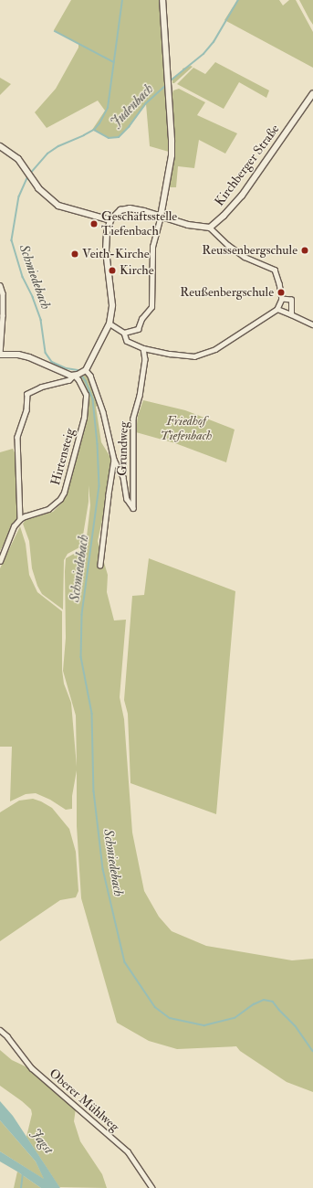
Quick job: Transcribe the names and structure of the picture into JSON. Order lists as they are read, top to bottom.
{
  "streets": {
    "main road": ["Kirchberger Straße"],
    "street": ["Grundweg", "Hirtensteig", "Oberer Mühlweg"]
  },
  "water": ["Judenbach", "Schmiedebach", "Jagst"],
  "parks": ["Friedhof Tiefenbach"],
  "places": [
    "Geschäftsstelle Tiefenbach",
    "Reussenbergschule",
    "Veith-Kirche",
    "Kirche",
    "Reußenbergschule"
  ]
}
